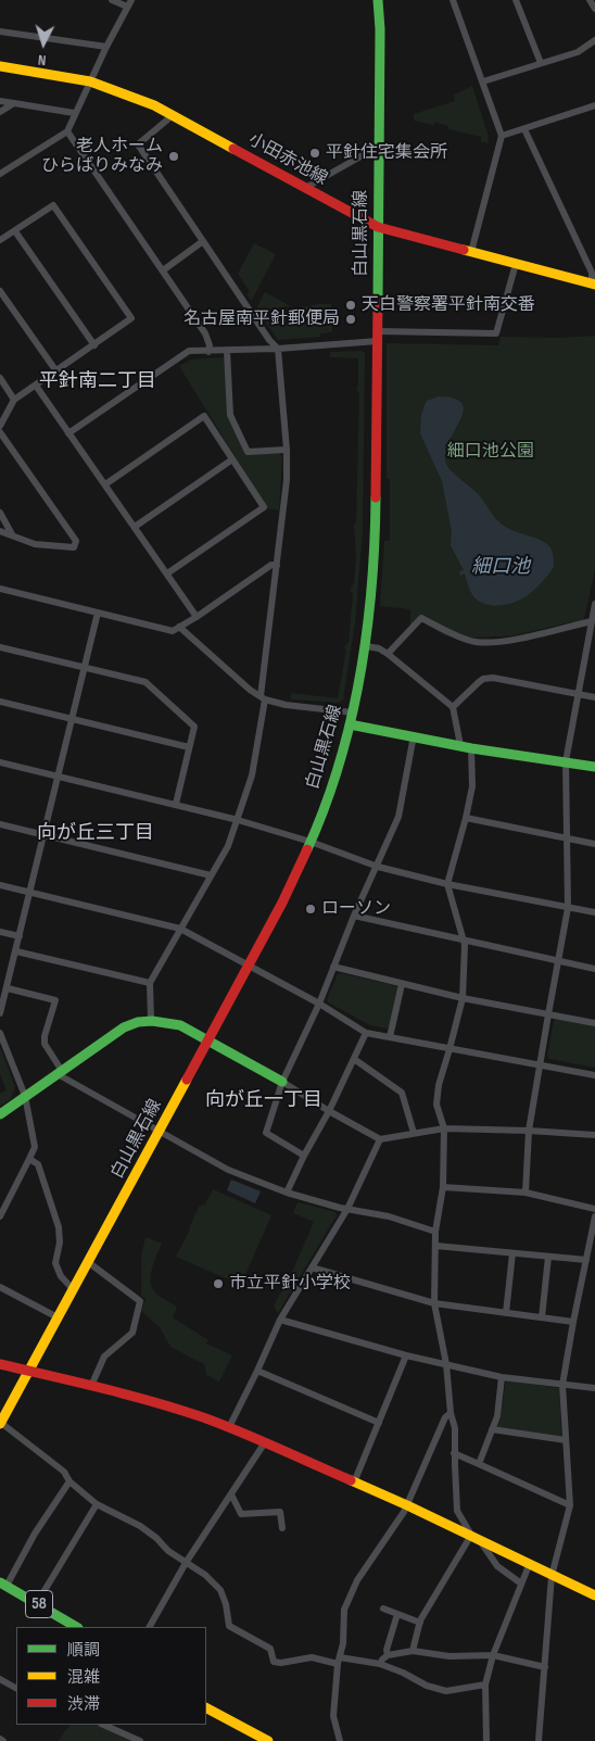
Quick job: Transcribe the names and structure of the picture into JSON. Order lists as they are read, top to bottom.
{
  "streets": {
    "street": ["小田赤池線", "白山黒石線", "58"]
  },
  "crossings": [
    ["小田赤池線", "白山黒石線"]
  ],
  "districts": ["平針南二丁目", "向が丘三丁目", "向が丘一丁目"],
  "water": ["細口池"],
  "parks": ["細口池公園"],
  "places": [
    "平針住宅集会所",
    "老人ホーム ひらばりみなみ",
    "天白警察署平針南交番",
    "名古屋南平針郵便局",
    "ローソン",
    "市立平針小学校"
  ],
  "legend": ["順調", "混雑", "渋滞"],
  "north": "bottom"
}
